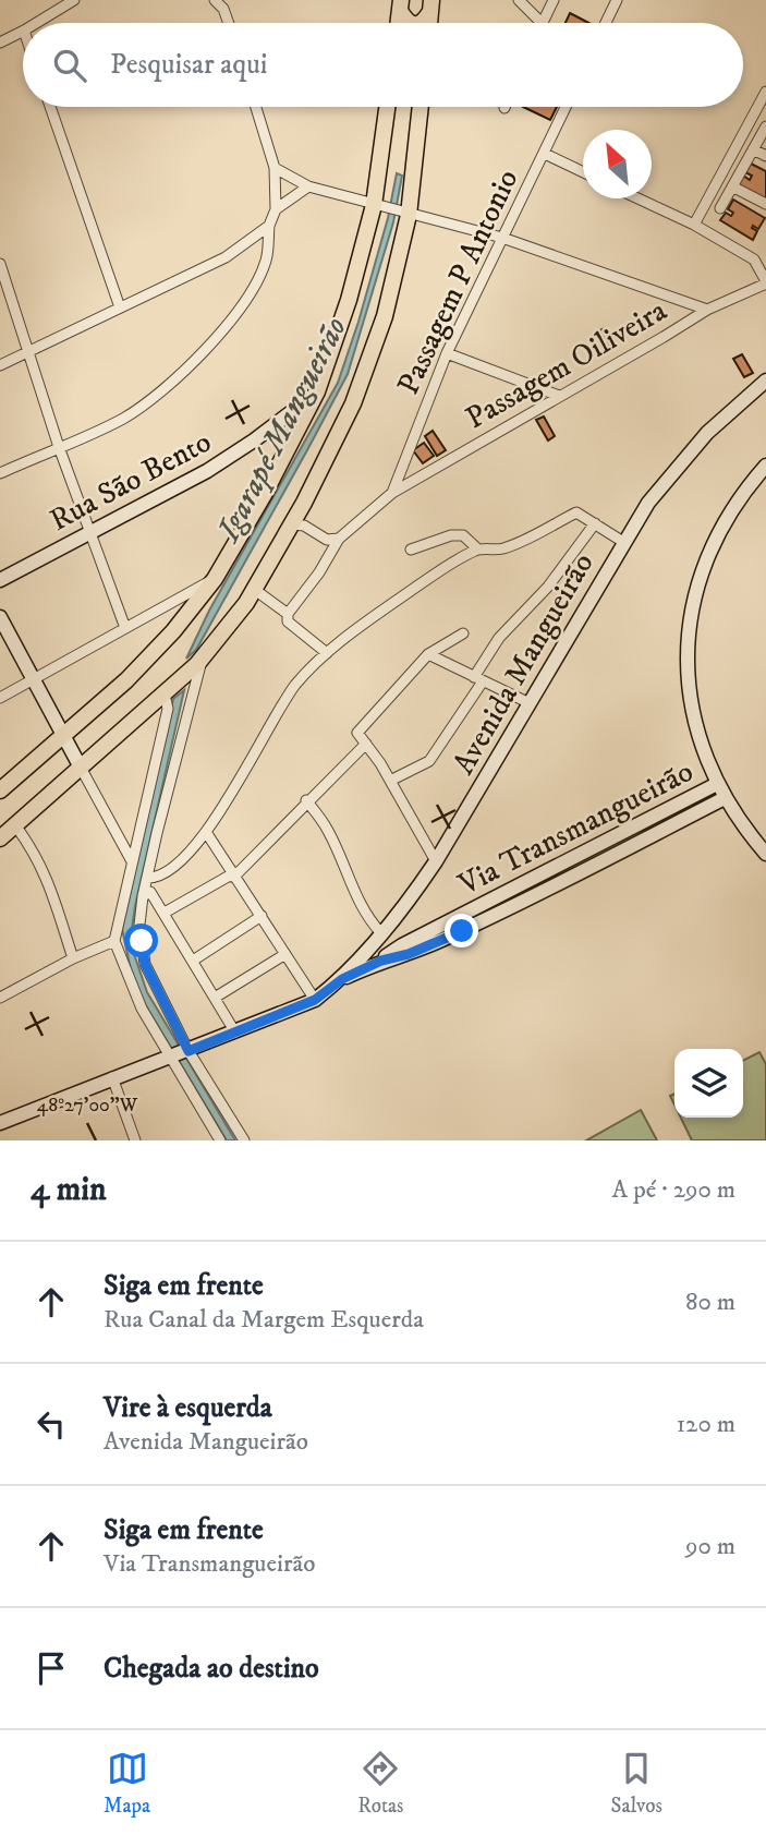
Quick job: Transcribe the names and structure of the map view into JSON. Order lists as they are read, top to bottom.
{
  "streets": {
    "street": [
      "Passagem P Antonio",
      "Passagem Oiliveira",
      "Rua São Bento",
      "Avenida Mangueirão",
      "Via Transmangueirão"
    ]
  },
  "crossings": [
    ["Passagem P Antonio", "Passagem Oiliveira"],
    ["Avenida Mangueirão", "Via Transmangueirão"]
  ],
  "water": ["Igarapé Mangueirão"],
  "north": "top left",
  "page": {
    "search": "Pesquisar aqui",
    "heading": ["4 min", "A pé · 290 m"],
    "list": [
      ["Siga em frente", "Rua Canal da Margem Esquerda", "80 m"],
      ["Vire à esquerda", "Avenida Mangueirão", "120 m"],
      ["Siga em frente", "Via Transmangueirão", "90 m"],
      "Chegada ao destino"
    ],
    "nav": ["Mapa", "Rotas", "Salvos"]
  },
  "coordinates": ["48°27'00\"W"]
}
